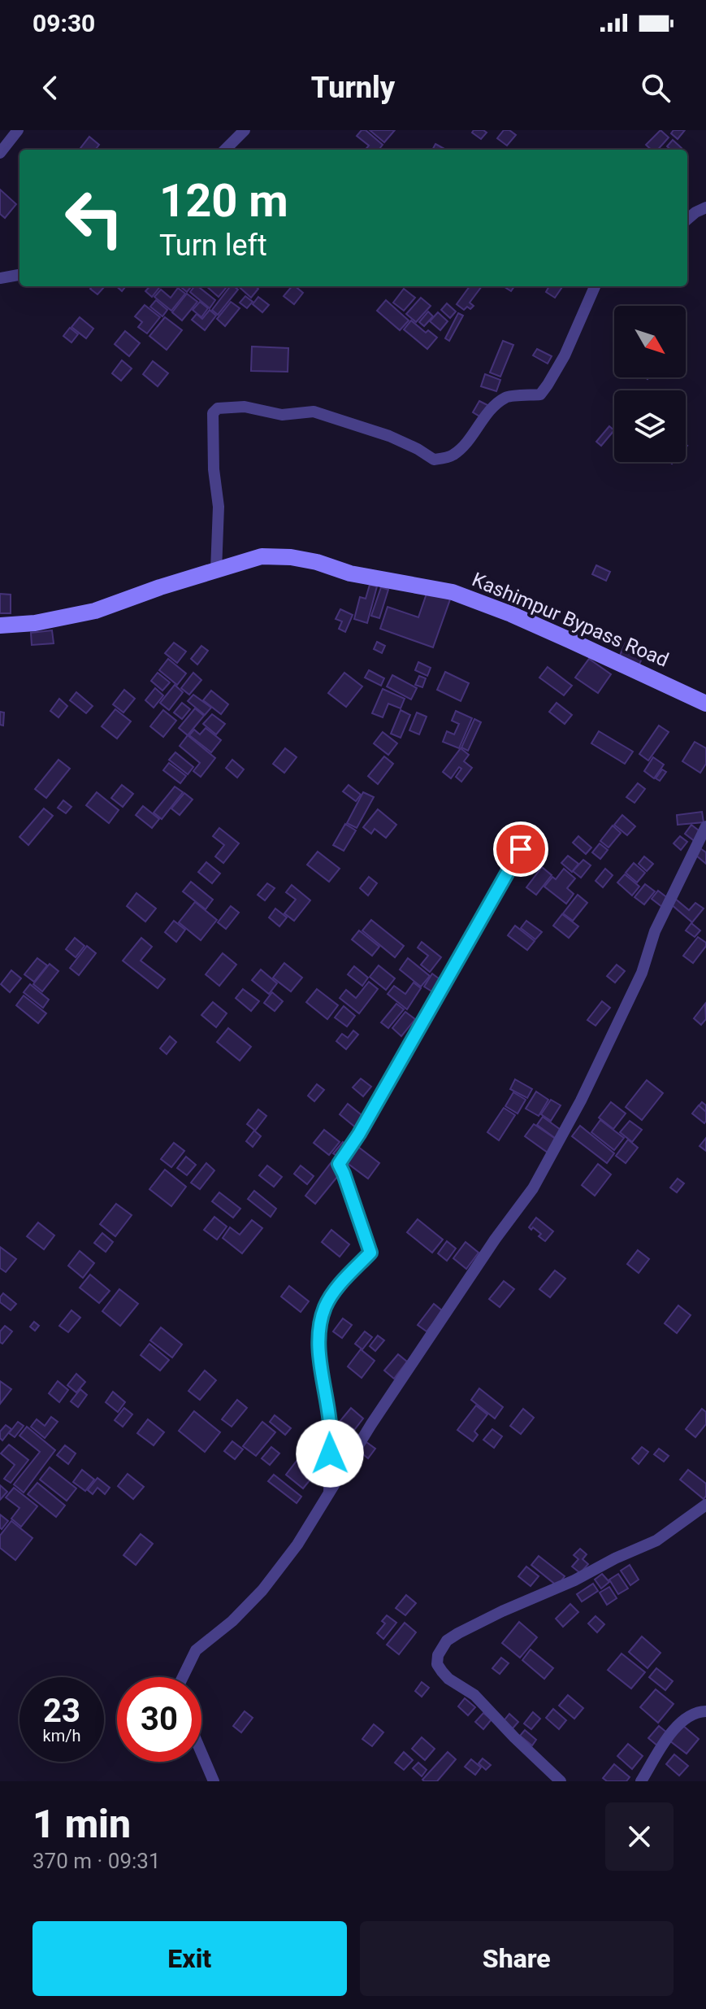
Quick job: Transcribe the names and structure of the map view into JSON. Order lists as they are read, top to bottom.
{
  "streets": {
    "main road": ["Kashimpur Bypass Road"]
  },
  "north": "bottom right",
  "page": {
    "status": "09:30",
    "header": "Turnly",
    "turn": ["120 m", "Turn left"],
    "speed": "23 km/h",
    "limit": "30",
    "heading": ["1 min", "370 m · 09:31"],
    "buttons": ["Exit", "Share"]
  }
}
